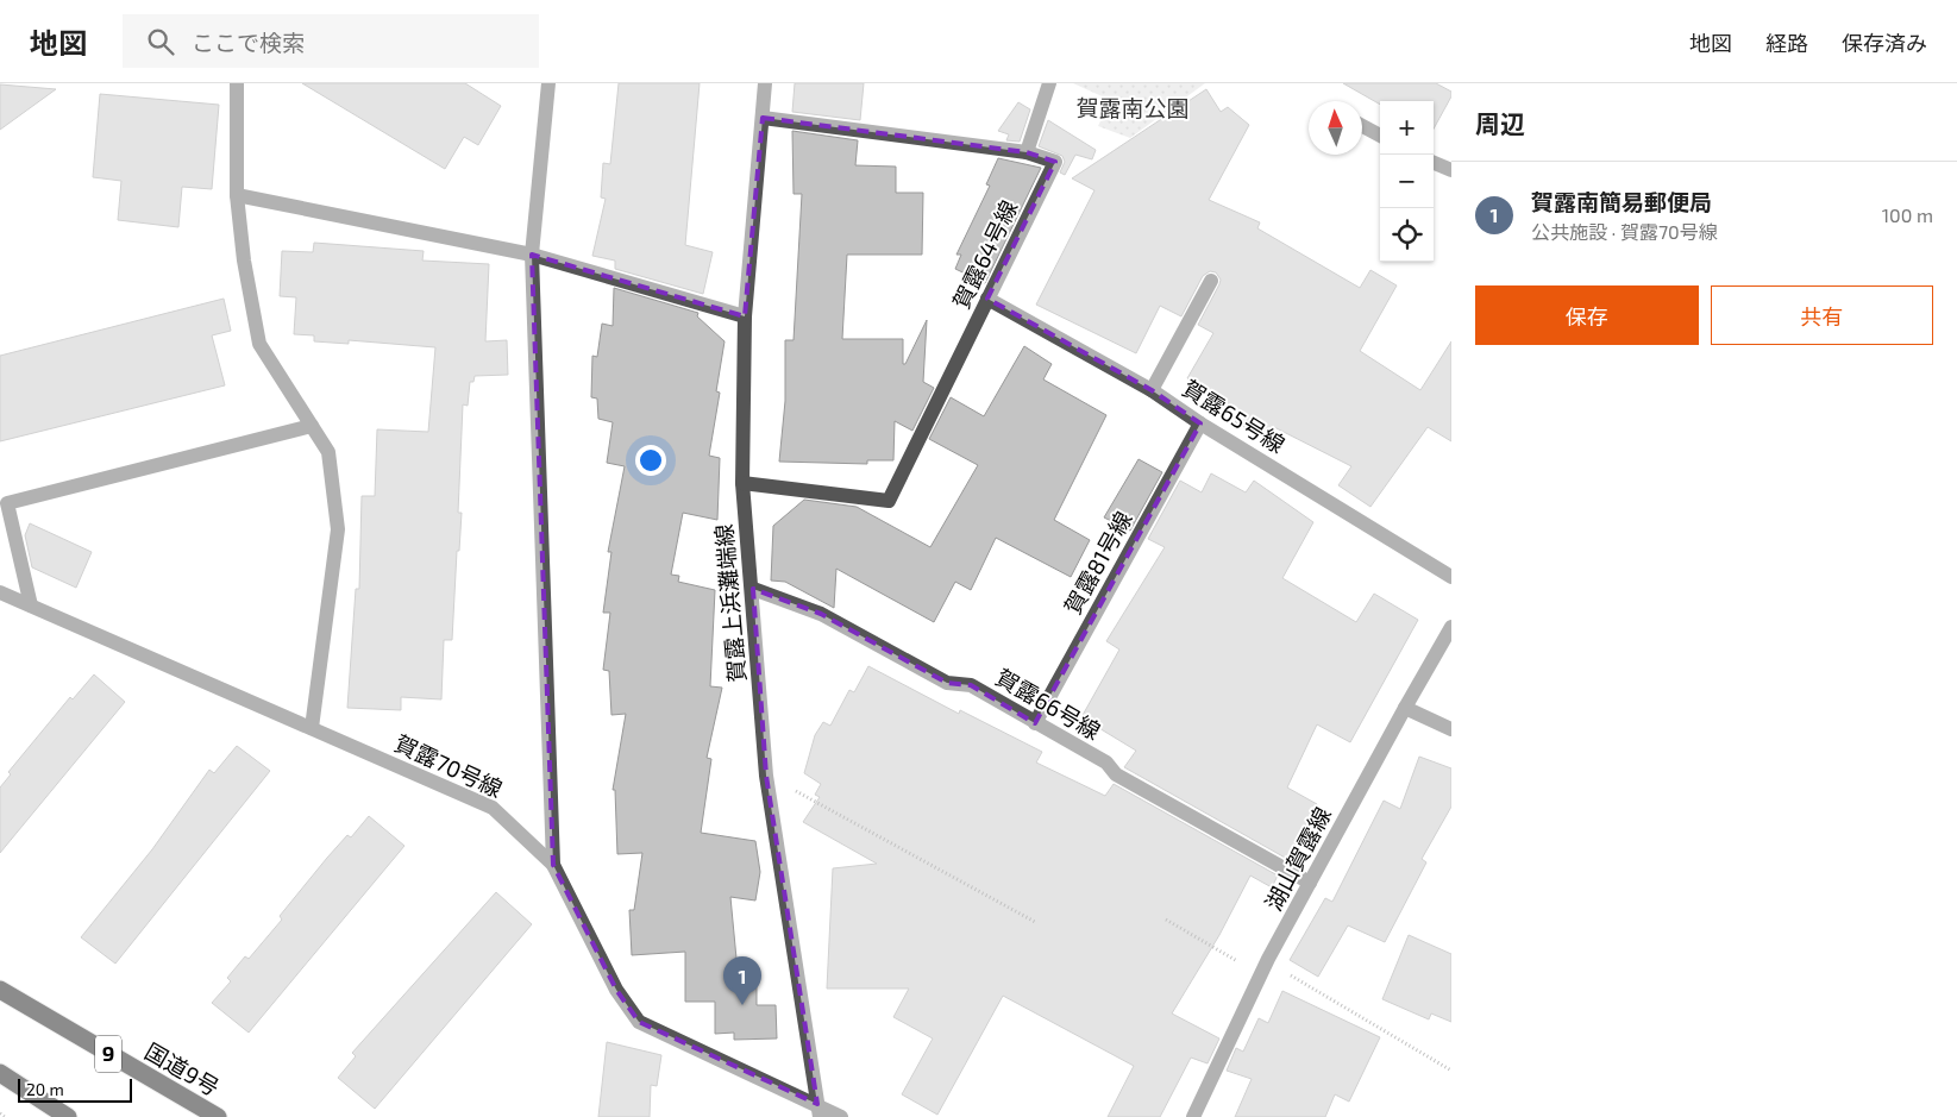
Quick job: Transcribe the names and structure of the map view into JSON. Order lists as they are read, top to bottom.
{
  "streets": {
    "highway": ["9", "国道9号"],
    "street": [
      "賀露64号線",
      "賀露65号線",
      "賀露81号線",
      "賀露上浜灘端線",
      "賀露66号線",
      "賀露70号線",
      "湖山賀露線"
    ]
  },
  "crossings": [
    ["賀露64号線", "賀露65号線"],
    ["賀露64号線", "賀露上浜灘端線"],
    ["賀露65号線", "賀露81号線"],
    ["賀露81号線", "賀露66号線"],
    ["賀露上浜灘端線", "賀露66号線"],
    ["賀露上浜灘端線", "賀露70号線"],
    ["賀露66号線", "湖山賀露線"]
  ],
  "parks": ["賀露南公園"],
  "scale_bar": "20 m",
  "north": "top",
  "page": {
    "header": "地図",
    "search": "ここで検索",
    "nav": ["地図", "経路", "保存済み"],
    "heading": "周辺",
    "map_buttons": ["+", "−"],
    "list": [
      {
        "mark": "1",
        "name": "賀露南簡易郵便局",
        "note": "公共施設 · 賀露70号線",
        "value": "100 m"
      }
    ],
    "buttons": ["保存", "共有"],
    "pins": "1",
    "scale": "20 m"
  }
}
